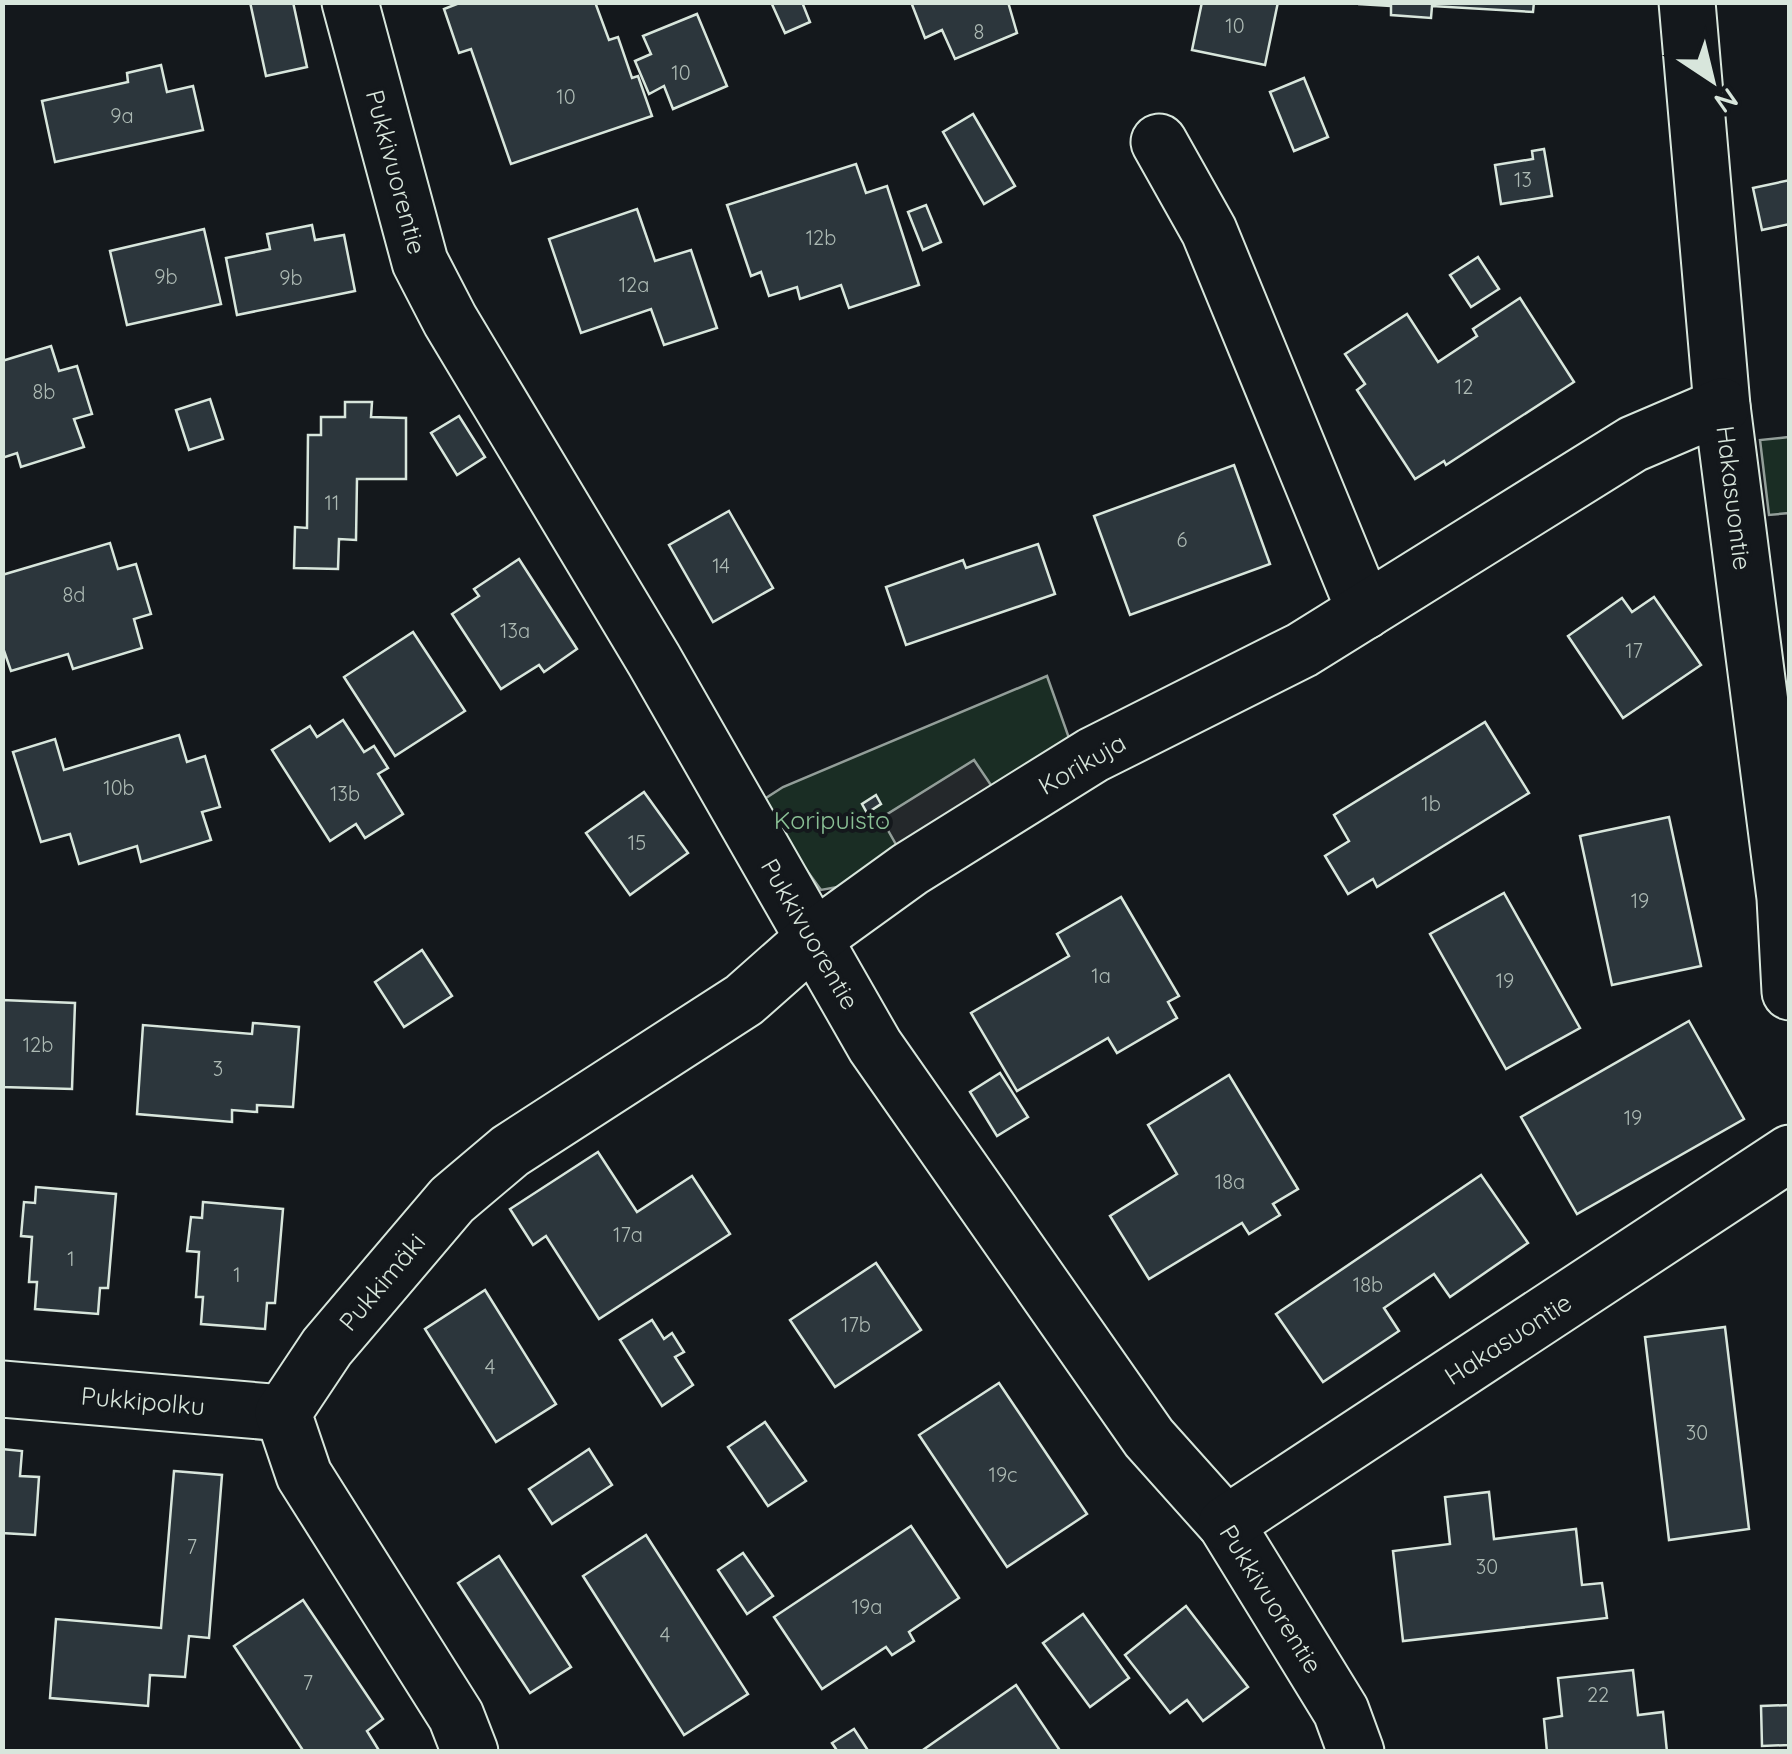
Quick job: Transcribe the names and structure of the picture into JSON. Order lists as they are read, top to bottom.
{
  "streets": {
    "street": [
      "Pukkivuorentie",
      "Hakasuontie",
      "Korikuja",
      "Pukkimäki",
      "Pukkipolku"
    ]
  },
  "crossings": [
    ["Pukkivuorentie", "Hakasuontie"],
    ["Pukkivuorentie", "Korikuja"],
    ["Pukkivuorentie", "Pukkimäki"],
    ["Hakasuontie", "Korikuja"],
    ["Korikuja", "Pukkimäki"],
    ["Pukkimäki", "Pukkipolku"]
  ],
  "parks": ["Koripuisto"],
  "house_numbers": [
    "10",
    "8",
    "10",
    "10",
    "9a",
    "13",
    "12b",
    "9b",
    "9b",
    "12a",
    "12",
    "8b",
    "11",
    "6",
    "14",
    "8d",
    "13a",
    "17",
    "10b",
    "13b",
    "1b",
    "15",
    "19",
    "1a",
    "19",
    "12b",
    "3",
    "19",
    "18a",
    "17a",
    "1",
    "1",
    "18b",
    "17b",
    "4",
    "30",
    "19c",
    "7",
    "30",
    "19a",
    "4",
    "7",
    "22"
  ],
  "north": "bottom right"
}
